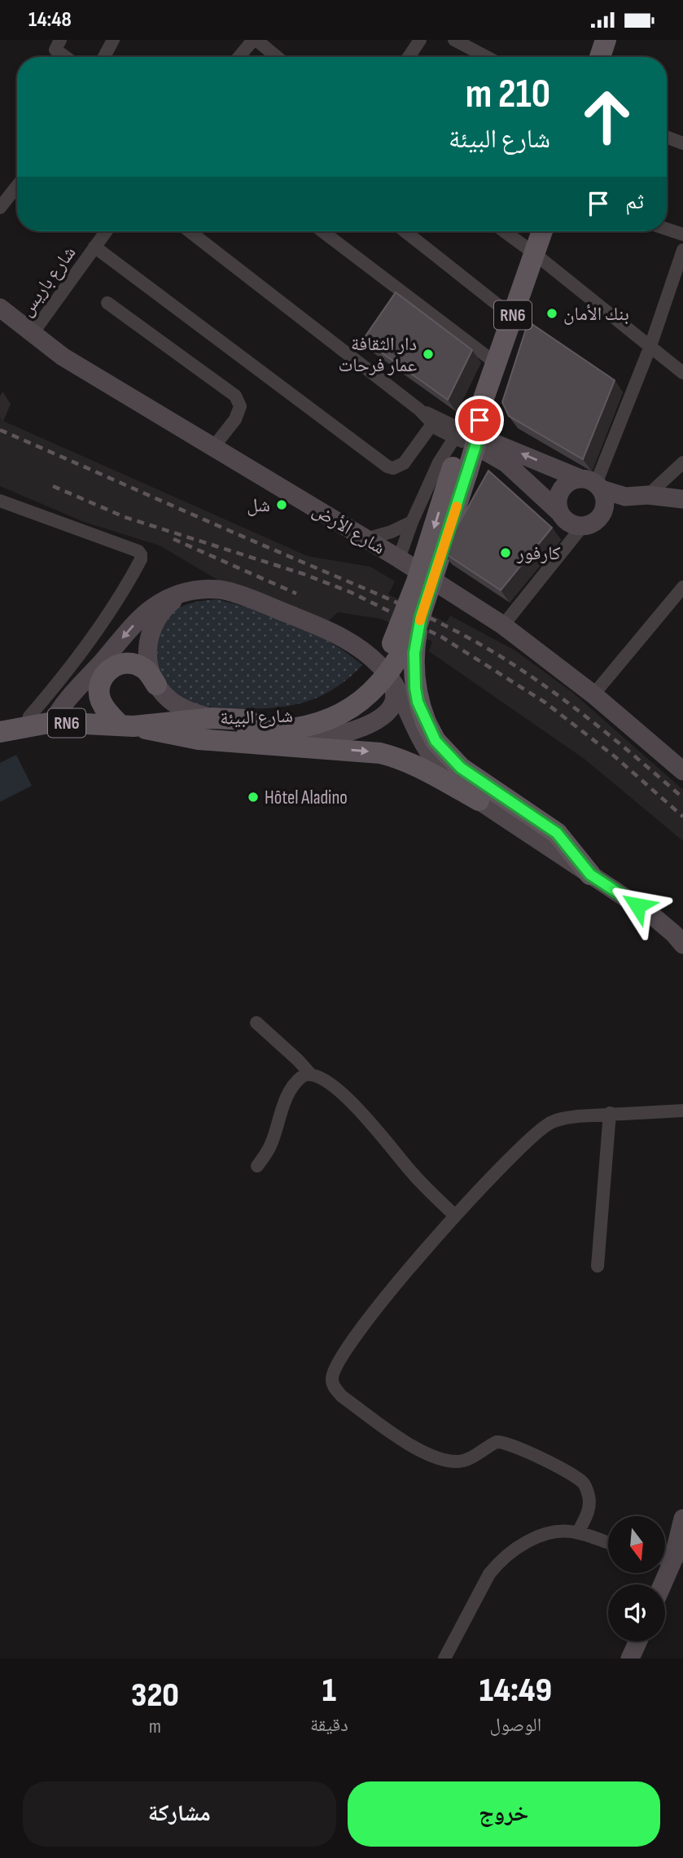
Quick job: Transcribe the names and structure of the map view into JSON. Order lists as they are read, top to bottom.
{
  "streets": {
    "main road": ["RN6", "شارع الأرض", "شارع البيئة"],
    "street": ["شارع باريس"]
  },
  "crossings": [
    ["شارع باريس", "شارع الأرض"],
    ["RN6", "شارع البيئة"]
  ],
  "places": [
    "بنك الأمان",
    "دار الثقافة عمار فرحات",
    "شل",
    "كارفور",
    "Hôtel Aladino"
  ],
  "north": "bottom",
  "page": {
    "status": "14:48",
    "turn": ["210 m", "شارع البيئة"],
    "then": "ثم",
    "eta": [
      "14:49",
      "الوصول",
      "1",
      "دقيقة",
      "320",
      "m"
    ],
    "buttons": ["خروج", "مشاركة"]
  }
}
